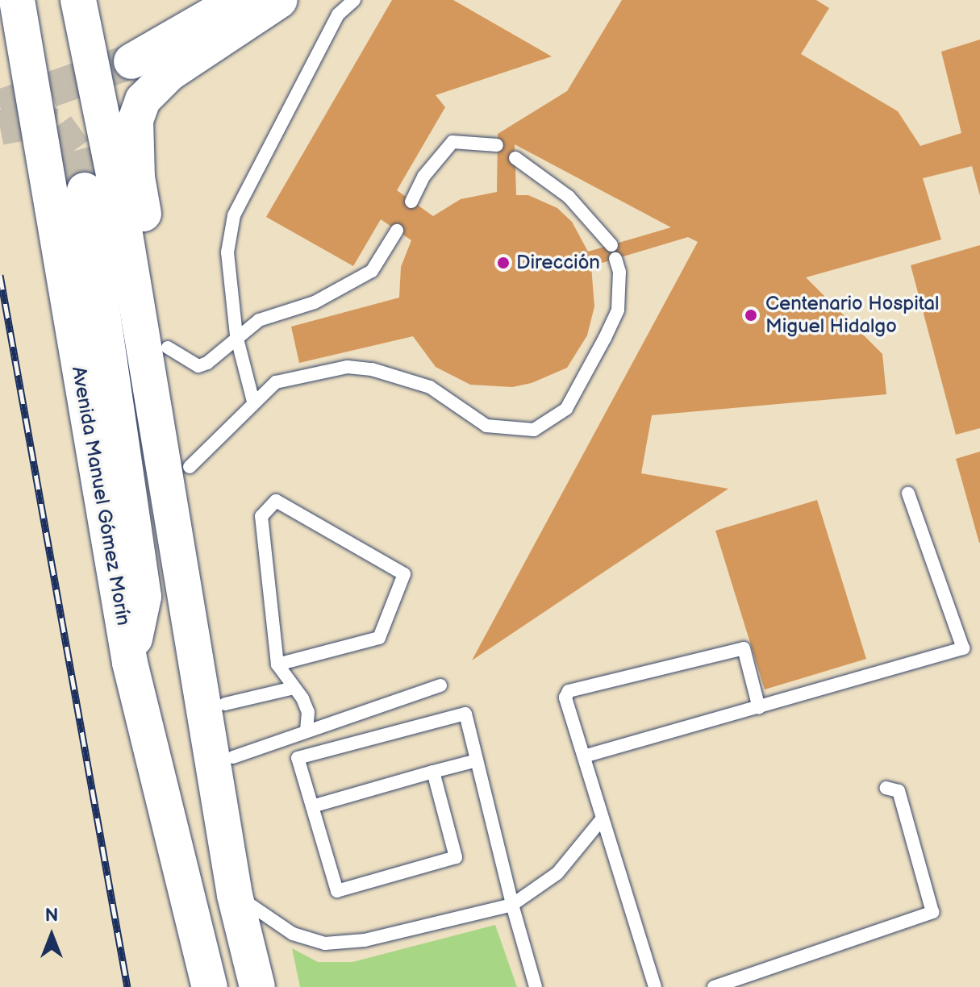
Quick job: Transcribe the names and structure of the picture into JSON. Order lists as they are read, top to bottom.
{
  "streets": {
    "main road": ["Avenida Manuel Gómez Morín"]
  },
  "places": ["Dirección", "Centenario Hospital Miguel Hidalgo"],
  "north": "top"
}
